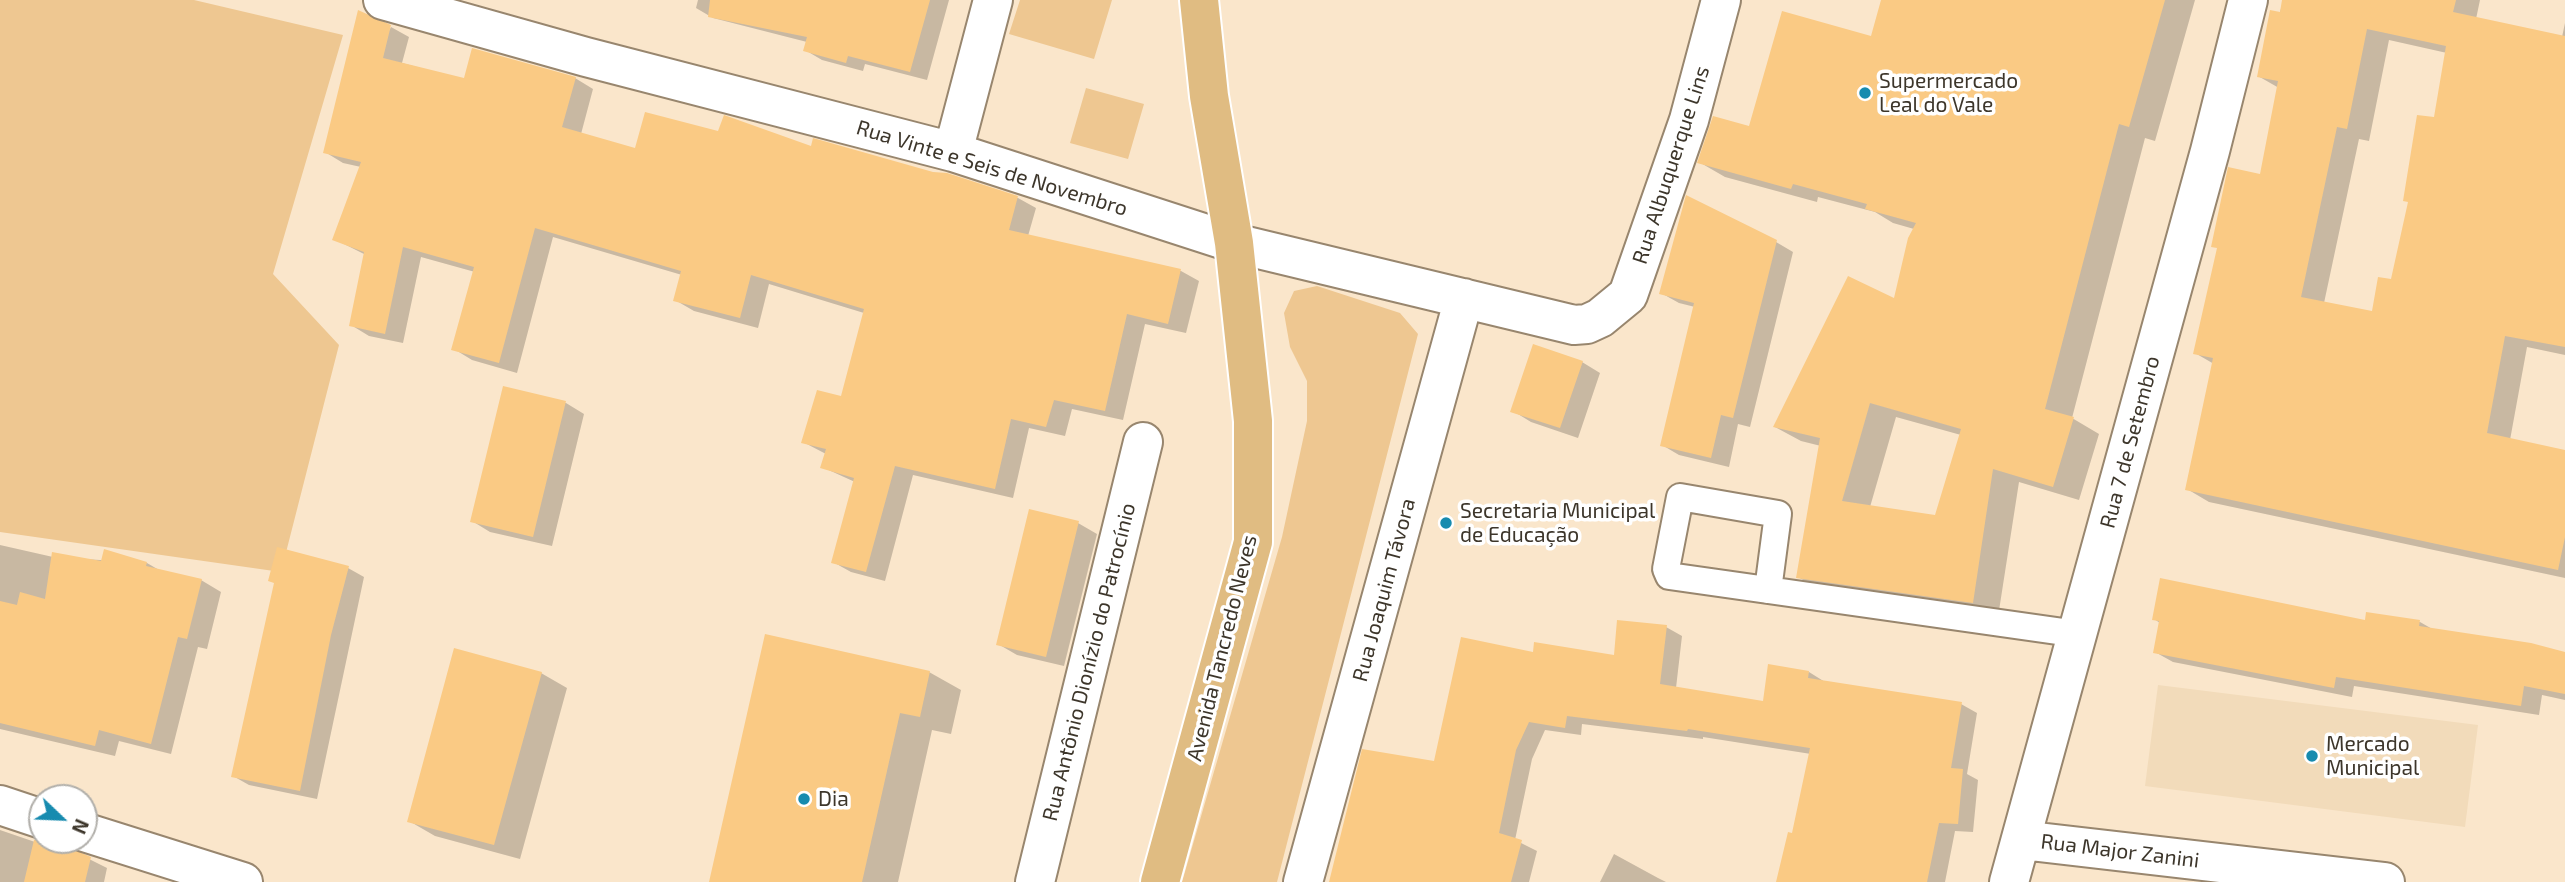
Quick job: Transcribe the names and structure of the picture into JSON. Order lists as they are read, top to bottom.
{
  "streets": {
    "main road": ["Avenida Tancredo Neves"],
    "street": [
      "Rua Albuquerque Lins",
      "Rua Vinte e Seis de Novembro",
      "Rua 7 de Setembro",
      "Rua Joaquim Távora",
      "Rua Antônio Dionízio do Patrocínio",
      "Rua Major Zanini"
    ]
  },
  "crossings": [
    ["Rua Albuquerque Lins", "Rua Vinte e Seis de Novembro"],
    ["Rua Vinte e Seis de Novembro", "Rua Joaquim Távora"],
    ["Rua Vinte e Seis de Novembro", "Avenida Tancredo Neves"],
    ["Rua 7 de Setembro", "Rua Major Zanini"]
  ],
  "places": [
    "Supermercado Leal do Vale",
    "Secretaria Municipal de Educação",
    "Mercado Municipal",
    "Dia"
  ],
  "north": "bottom right"
}
